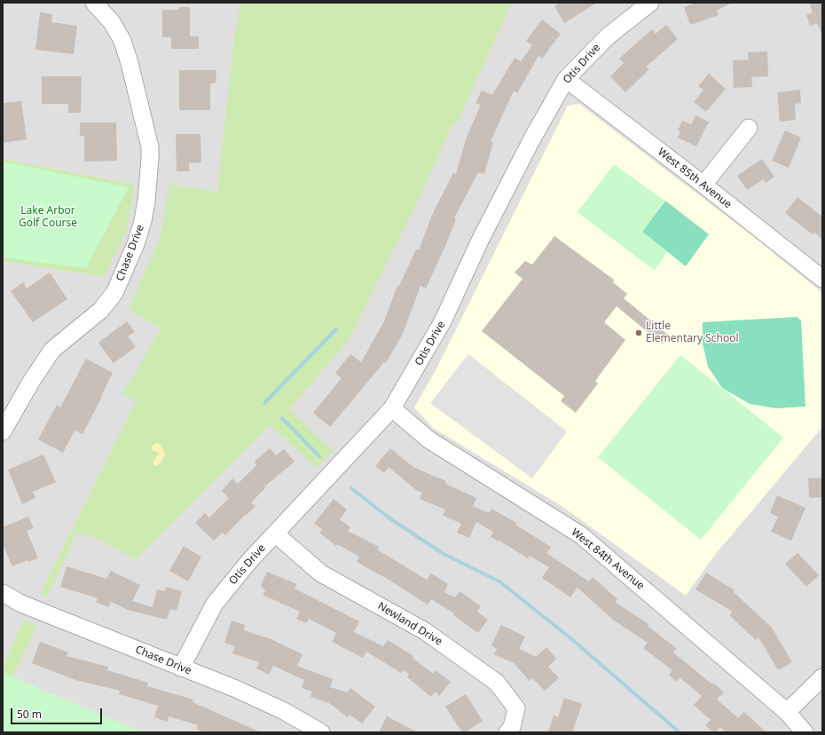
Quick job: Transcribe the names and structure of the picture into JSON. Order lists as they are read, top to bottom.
{
  "streets": {
    "street": [
      "Otis Drive",
      "West 85th Avenue",
      "Chase Drive",
      "West 84th Avenue",
      "Newland Drive"
    ]
  },
  "crossings": [
    ["Otis Drive", "West 85th Avenue"],
    ["Otis Drive", "Chase Drive"],
    ["Otis Drive", "West 84th Avenue"],
    ["Otis Drive", "Newland Drive"]
  ],
  "parks": ["Lake Arbor Golf Course"],
  "places": ["Little Elementary School"],
  "scale_bar": "50 m"
}
